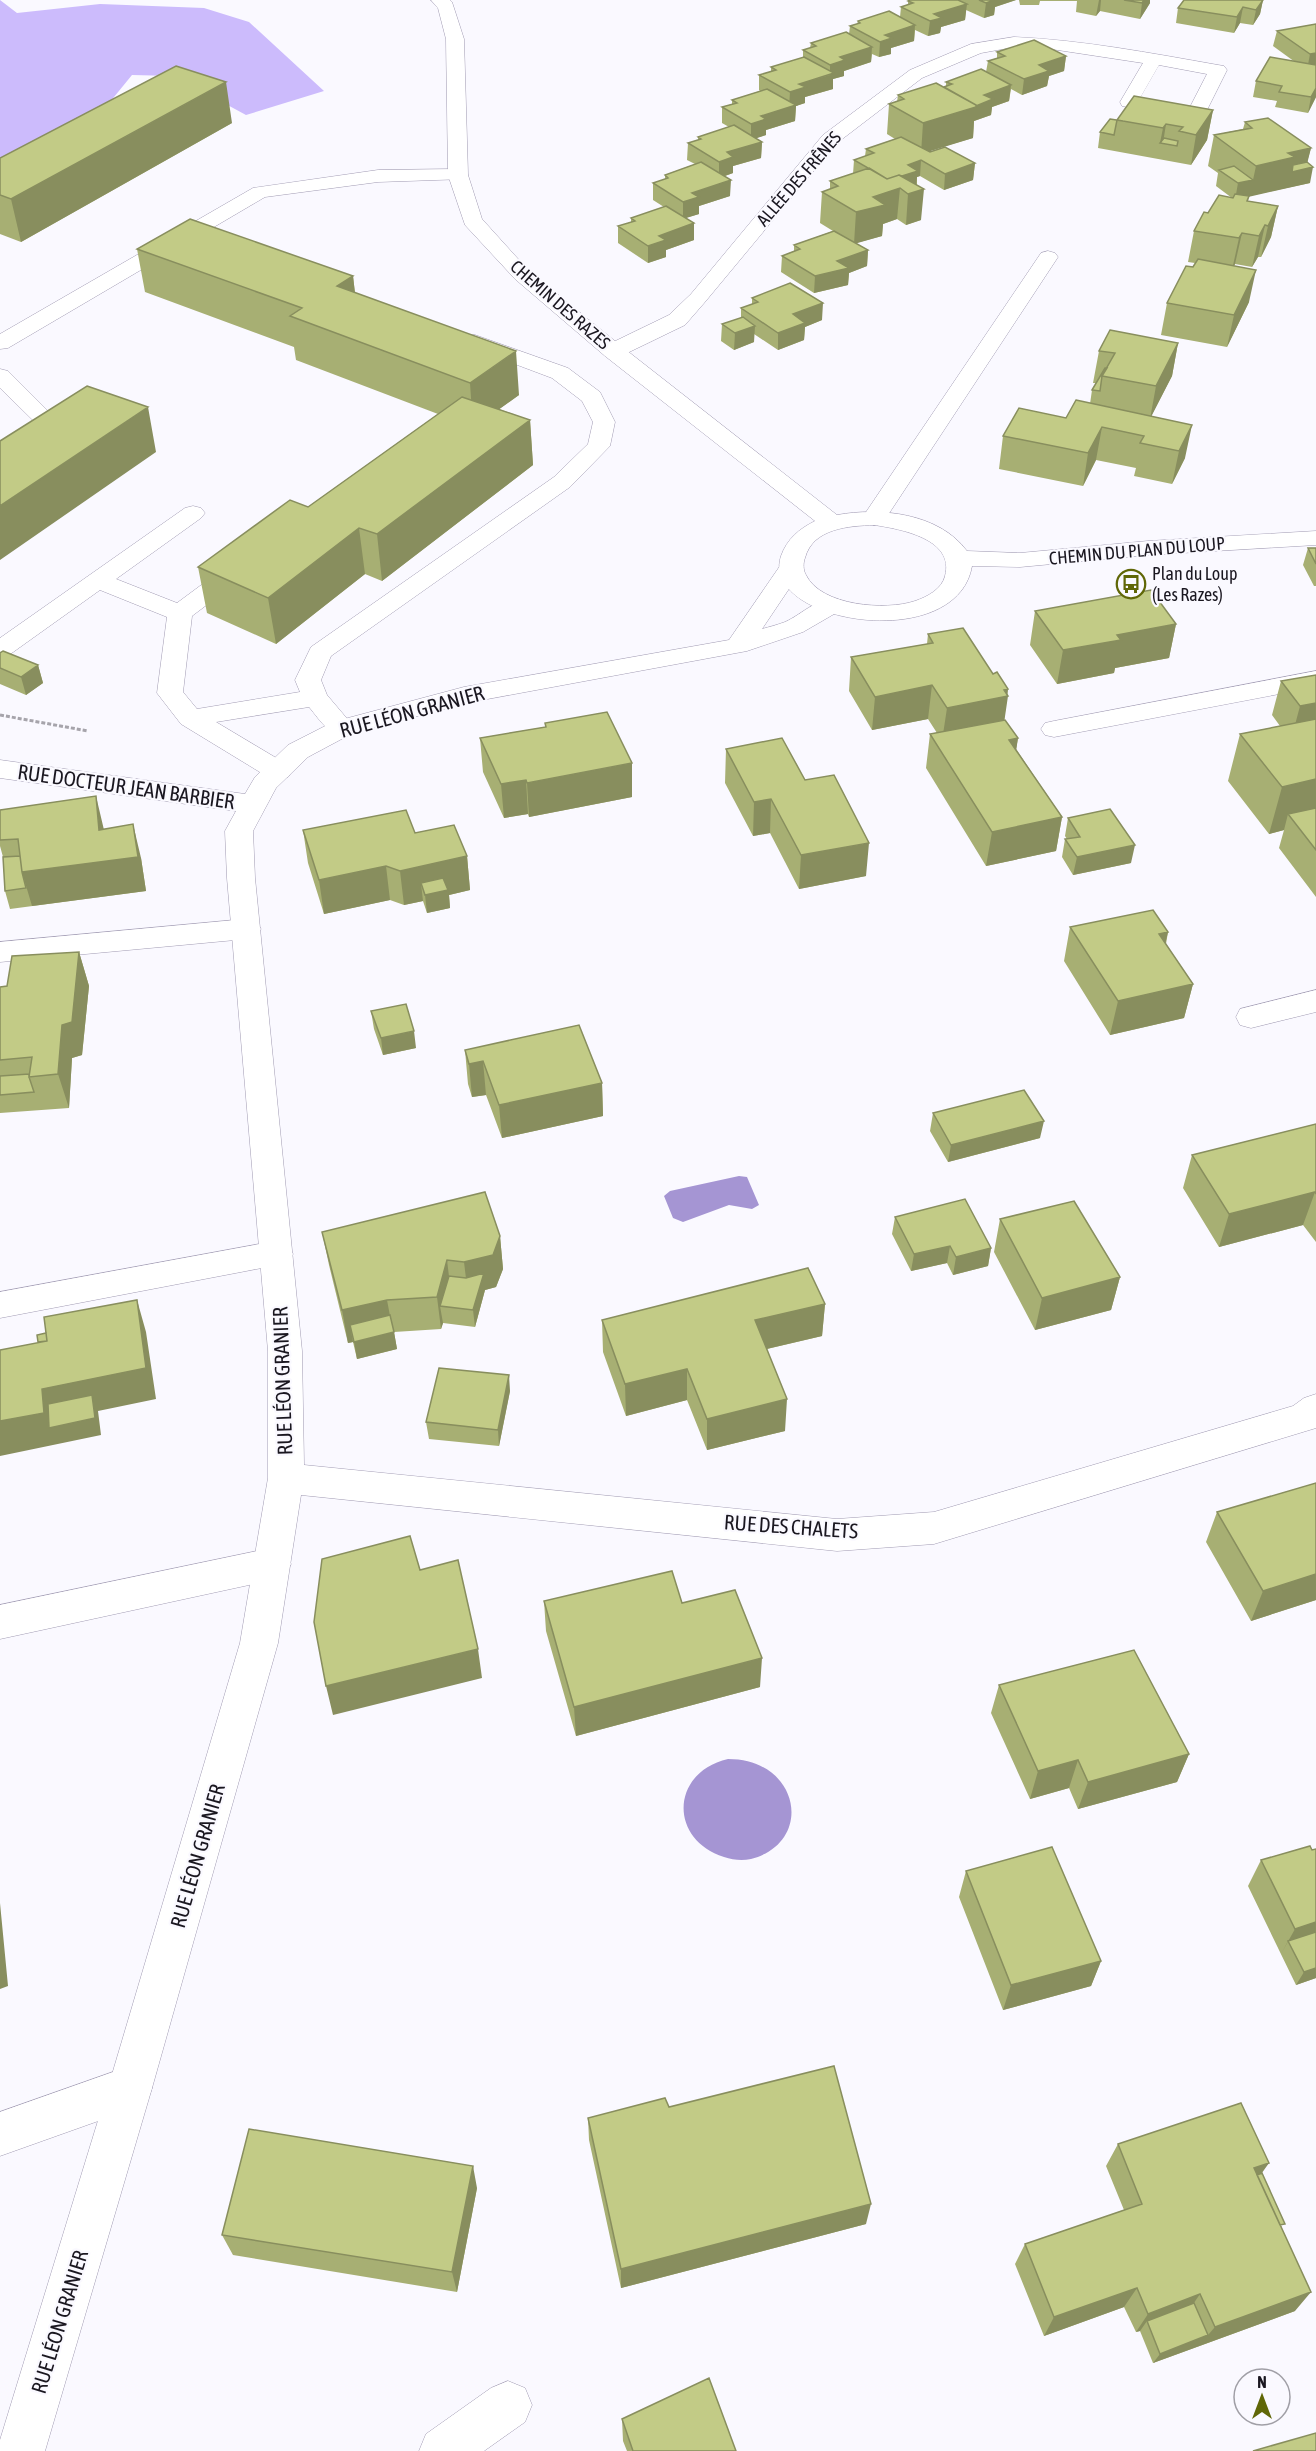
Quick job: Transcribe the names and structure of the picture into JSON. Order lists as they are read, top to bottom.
{
  "streets": {
    "street": [
      "ALLÉE DES FRÊNES",
      "CHEMIN DES RAZES",
      "CHEMIN DU PLAN DU LOUP",
      "RUE LÉON GRANIER",
      "RUE DOCTEUR JEAN BARBIER",
      "RUE DES CHALETS"
    ]
  },
  "crossings": [
    ["ALLÉE DES FRÊNES", "CHEMIN DES RAZES"],
    ["CHEMIN DES RAZES", "CHEMIN DU PLAN DU LOUP"],
    ["CHEMIN DES RAZES", "RUE LÉON GRANIER"],
    ["CHEMIN DU PLAN DU LOUP", "RUE LÉON GRANIER"],
    ["RUE LÉON GRANIER", "RUE DOCTEUR JEAN BARBIER"],
    ["RUE LÉON GRANIER", "RUE DES CHALETS"]
  ],
  "places": {
    "bus stop": ["Plan du Loup (Les Razes)"]
  },
  "north": "top"
}
